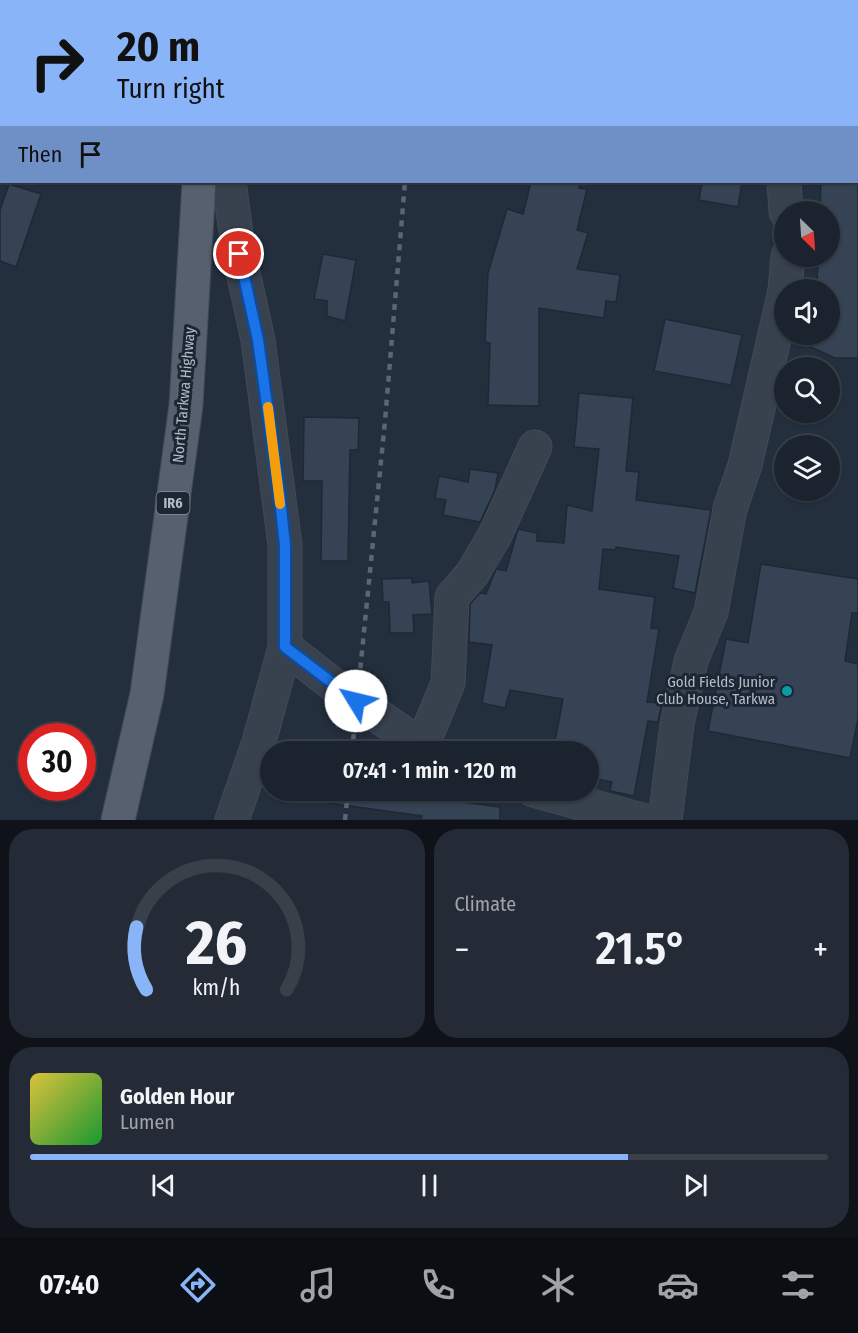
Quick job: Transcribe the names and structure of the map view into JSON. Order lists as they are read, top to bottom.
{
  "streets": {
    "main road": ["North Tarkwa Highway", "IR6"]
  },
  "places": ["Gold Fields Junior Club House, Tarkwa"],
  "north": "bottom right",
  "page": {
    "turn": ["20 m", "Turn right"],
    "then": "Then",
    "limit": "30",
    "trip": "07:41 · 1 min · 120 m",
    "tile": "Climate",
    "heat": ["−", "21.5°", "+"],
    "song": ["Golden Hour", "Lumen"],
    "tabs": "07:40",
    "gauge": ["26", "km/h"]
  }
}
